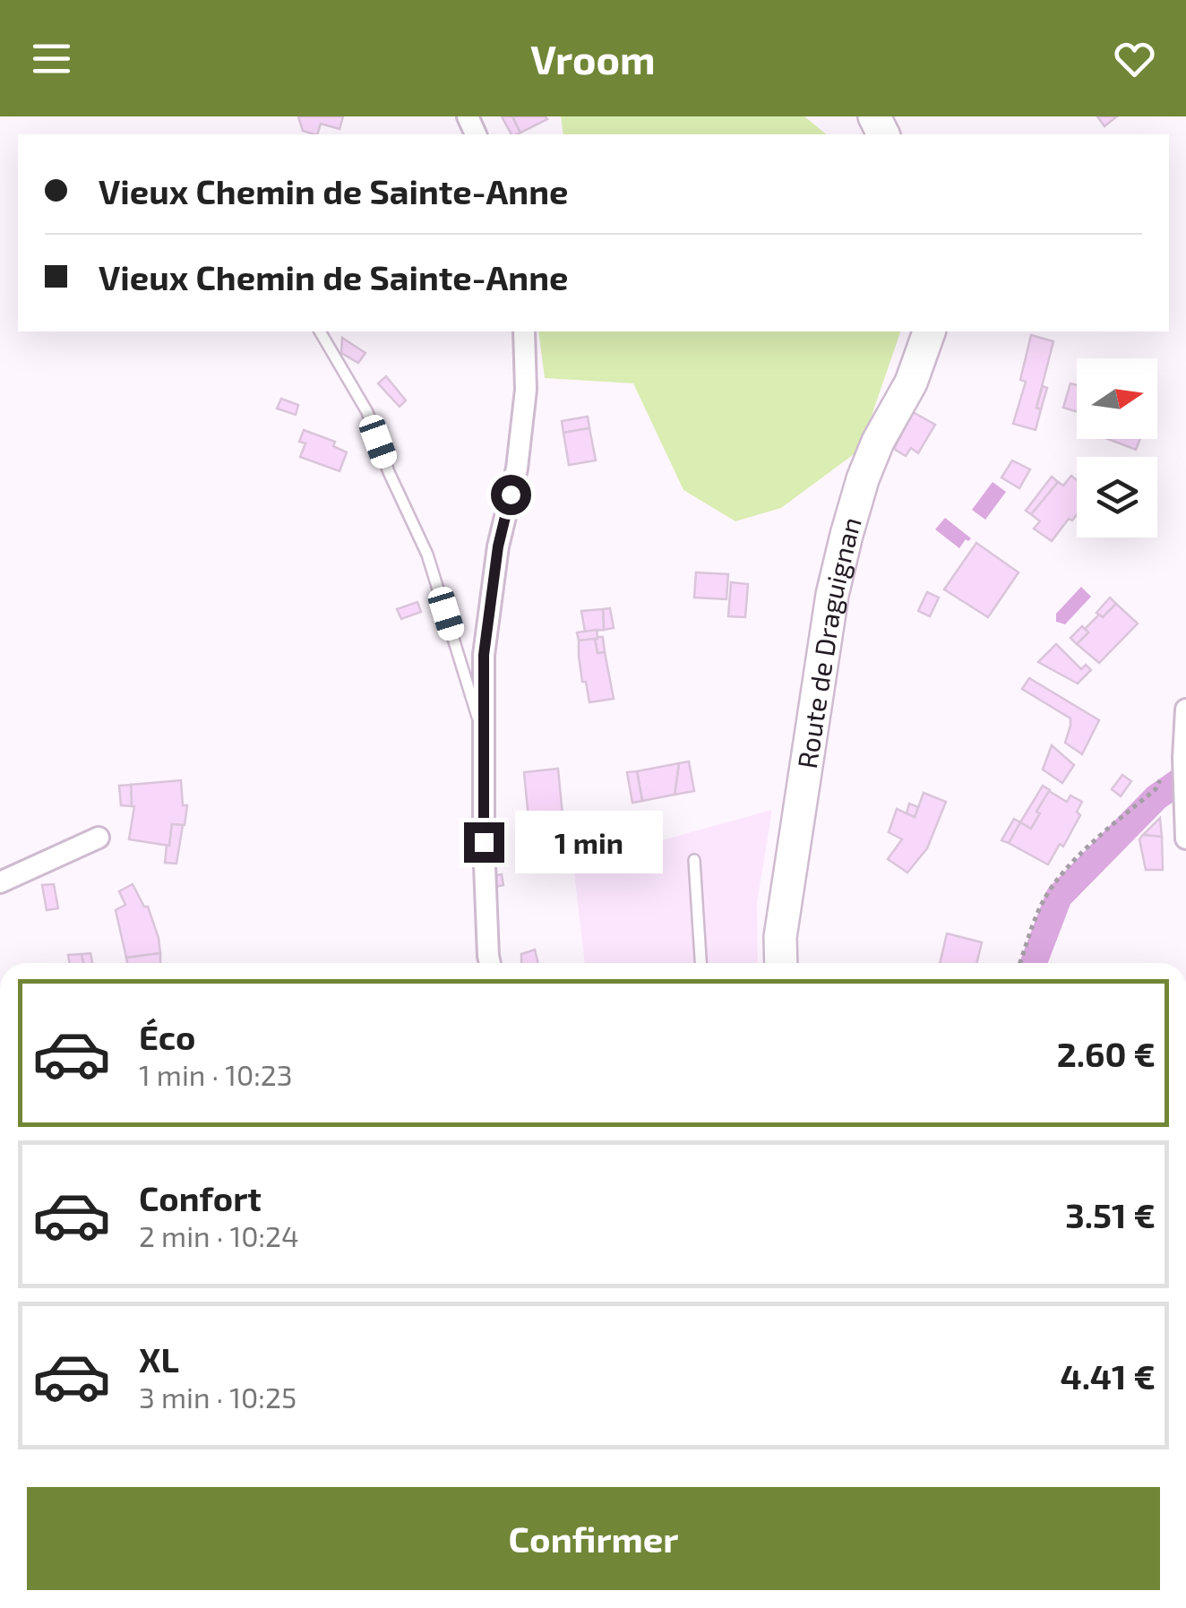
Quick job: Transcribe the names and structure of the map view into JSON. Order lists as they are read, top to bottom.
{
  "streets": {
    "main road": ["Route de Draguignan"]
  },
  "north": "right",
  "page": {
    "header": "Vroom",
    "banner": ["Vieux Chemin de Sainte-Anne", "Vieux Chemin de Sainte-Anne"],
    "bubble": "1 min",
    "list": [
      {
        "name": "Éco",
        "note": "1 min · 10:23",
        "value": "2.60 €"
      },
      {
        "name": "Confort",
        "note": "2 min · 10:24",
        "value": "3.51 €"
      },
      {
        "name": "XL",
        "note": "3 min · 10:25",
        "value": "4.41 €"
      }
    ],
    "buttons": "Confirmer"
  }
}
